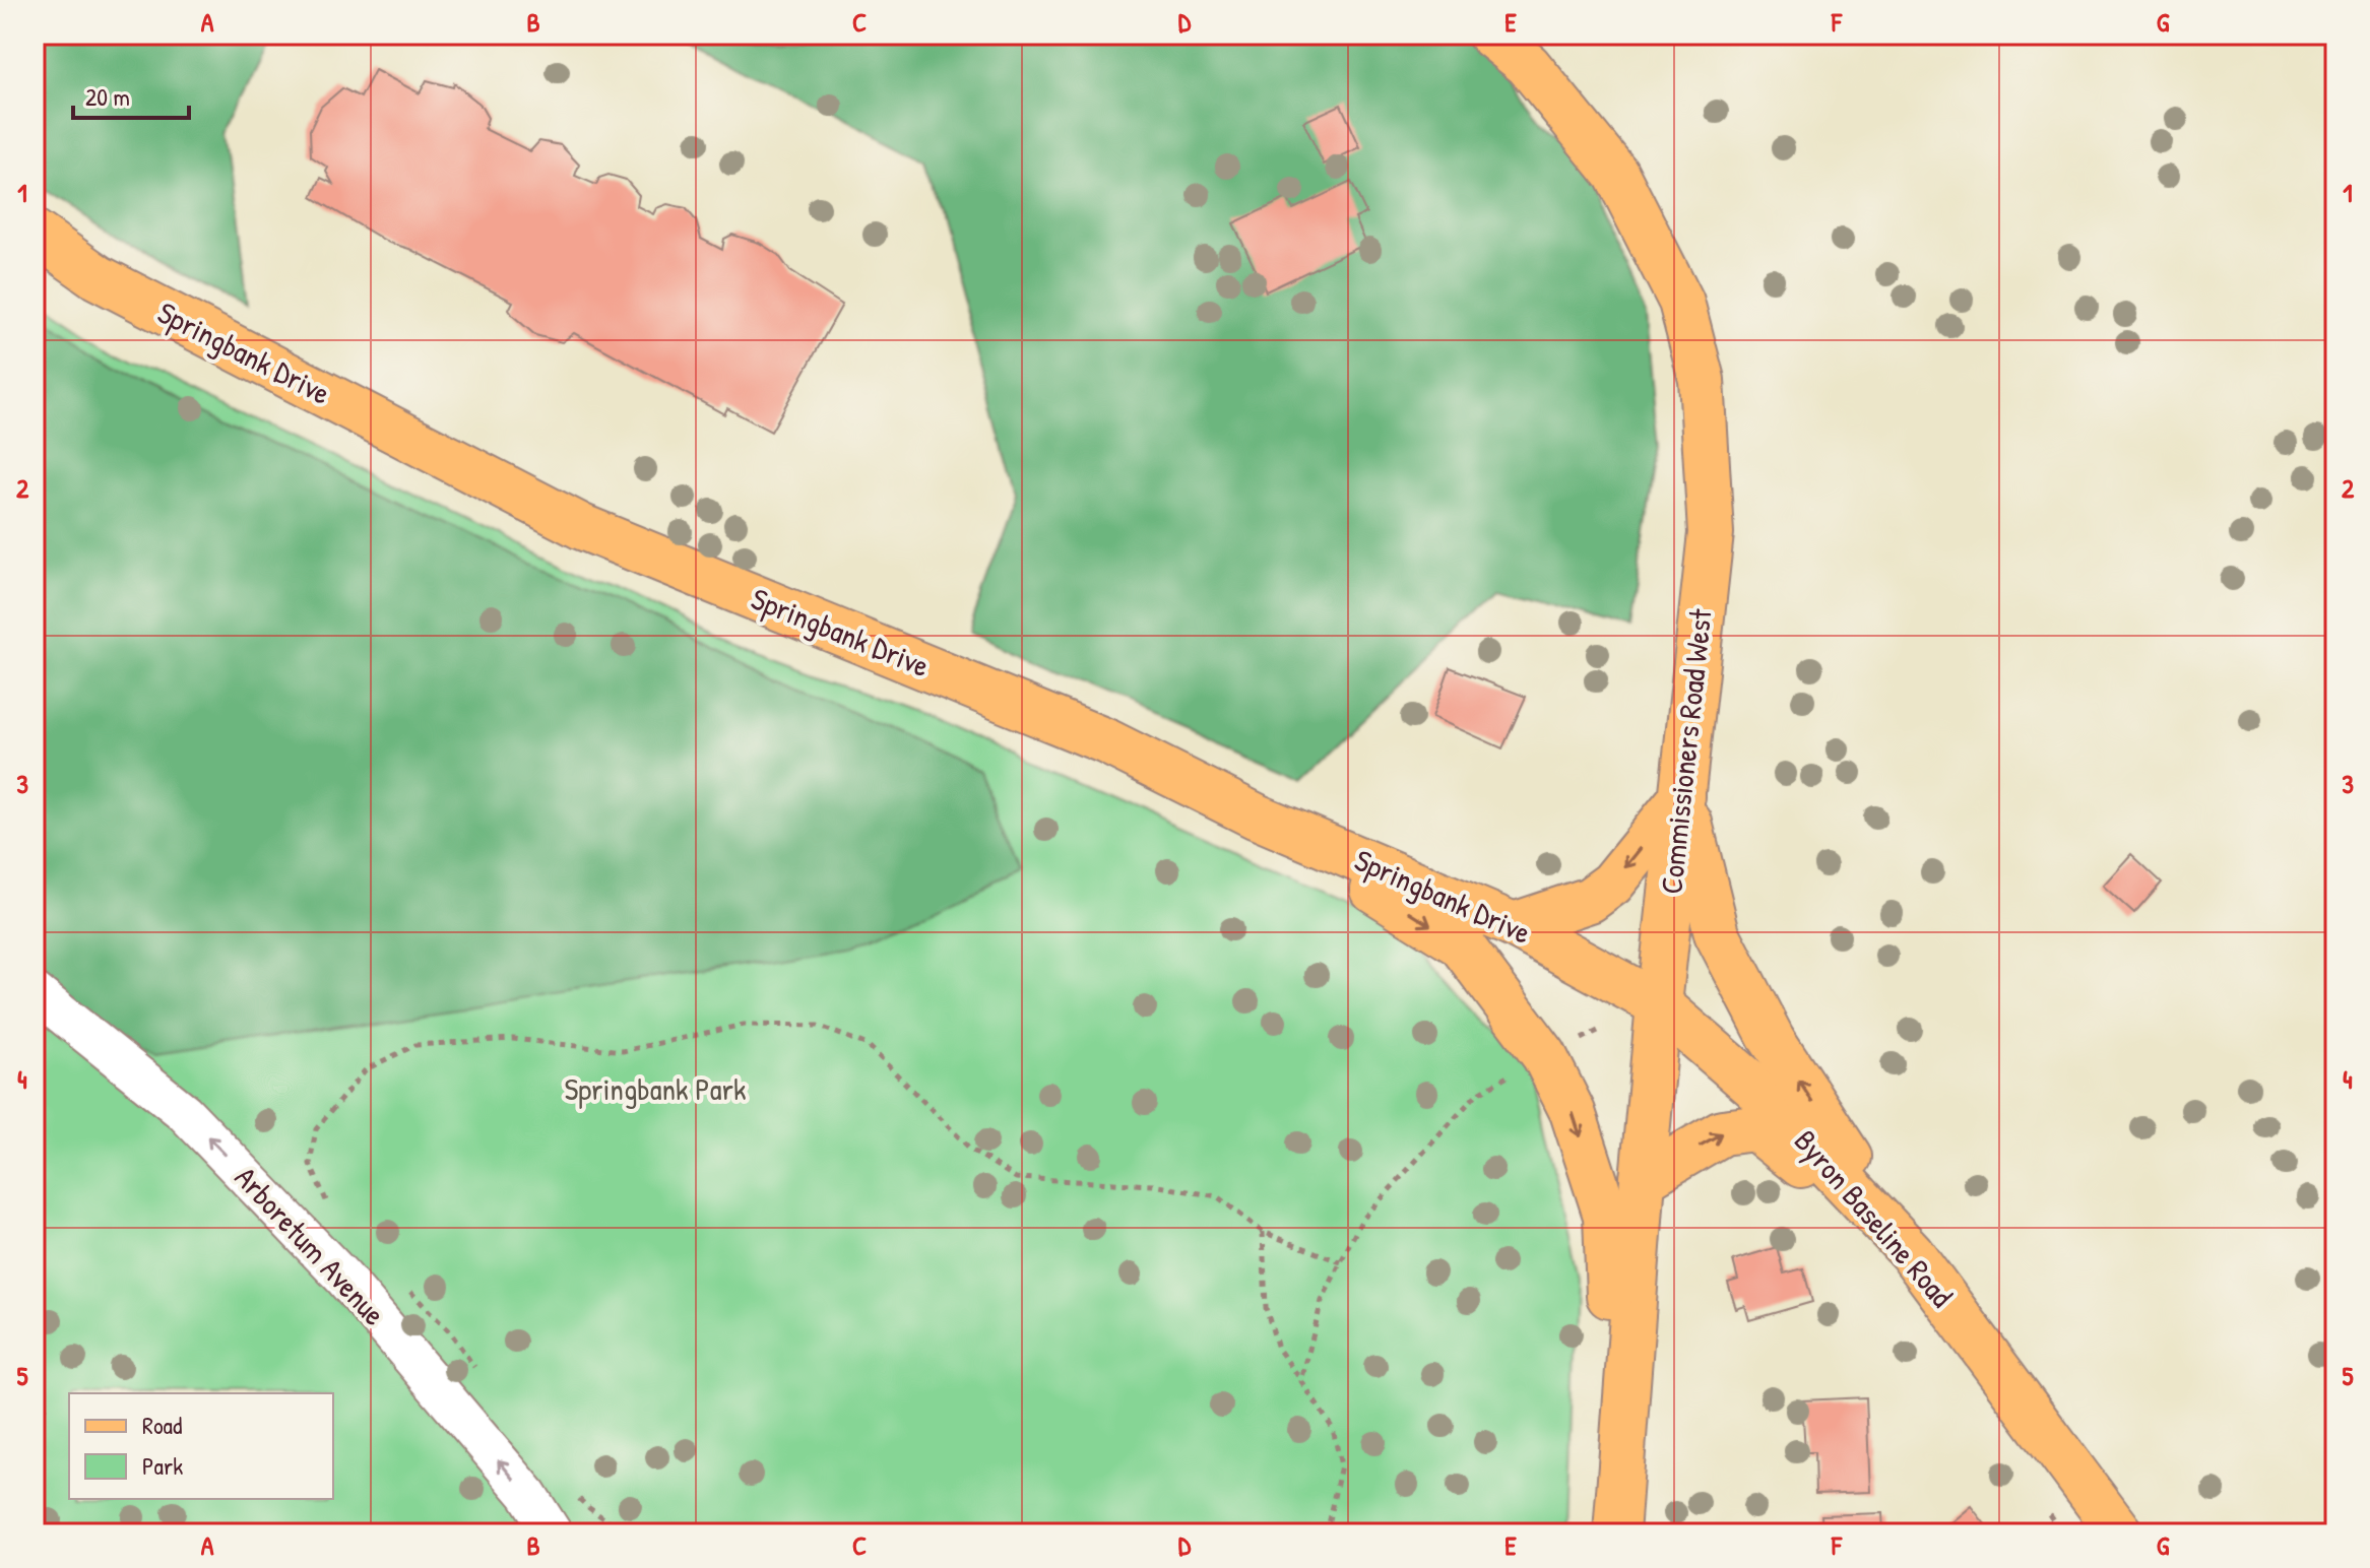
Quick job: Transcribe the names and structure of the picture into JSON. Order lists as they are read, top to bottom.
{
  "streets": {
    "main road": ["Springbank Drive", "Commissioners Road West", "Byron Baseline Road"],
    "street": ["Arboretum Avenue"]
  },
  "crossings": [
    ["Springbank Drive", "Commissioners Road West"],
    ["Springbank Drive", "Byron Baseline Road"],
    ["Commissioners Road West", "Byron Baseline Road"]
  ],
  "one_way": ["Arboretum Avenue"],
  "parks": ["Springbank Park"],
  "legend": ["Road", "Park"],
  "scale_bar": "20 m",
  "grid": {
    "columns": [
      "A",
      "B",
      "C",
      "D",
      "E",
      "F",
      "G"
    ],
    "rows": [
      "1",
      "2",
      "3",
      "4",
      "5"
    ]
  }
}
